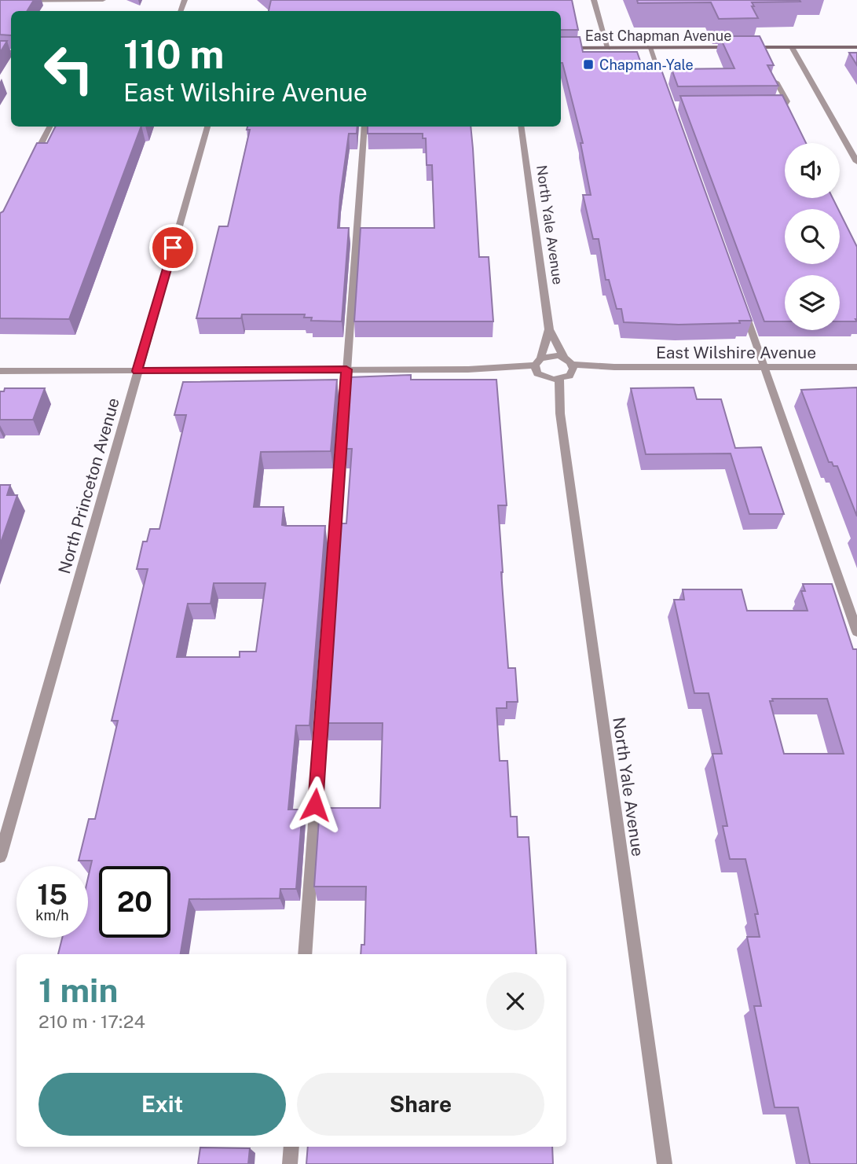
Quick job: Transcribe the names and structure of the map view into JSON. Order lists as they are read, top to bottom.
{
  "streets": {
    "main road": ["East Chapman Avenue"],
    "street": ["North Yale Avenue", "East Wilshire Avenue", "North Princeton Avenue"]
  },
  "crossings": [
    ["North Yale Avenue", "East Wilshire Avenue"]
  ],
  "places": {
    "transit": ["Chapman-Yale"]
  },
  "page": {
    "turn": ["110 m", "East Wilshire Avenue"],
    "speed": "15 km/h",
    "limit": "20",
    "heading": ["1 min", "210 m · 17:24"],
    "buttons": ["Exit", "Share"]
  }
}
